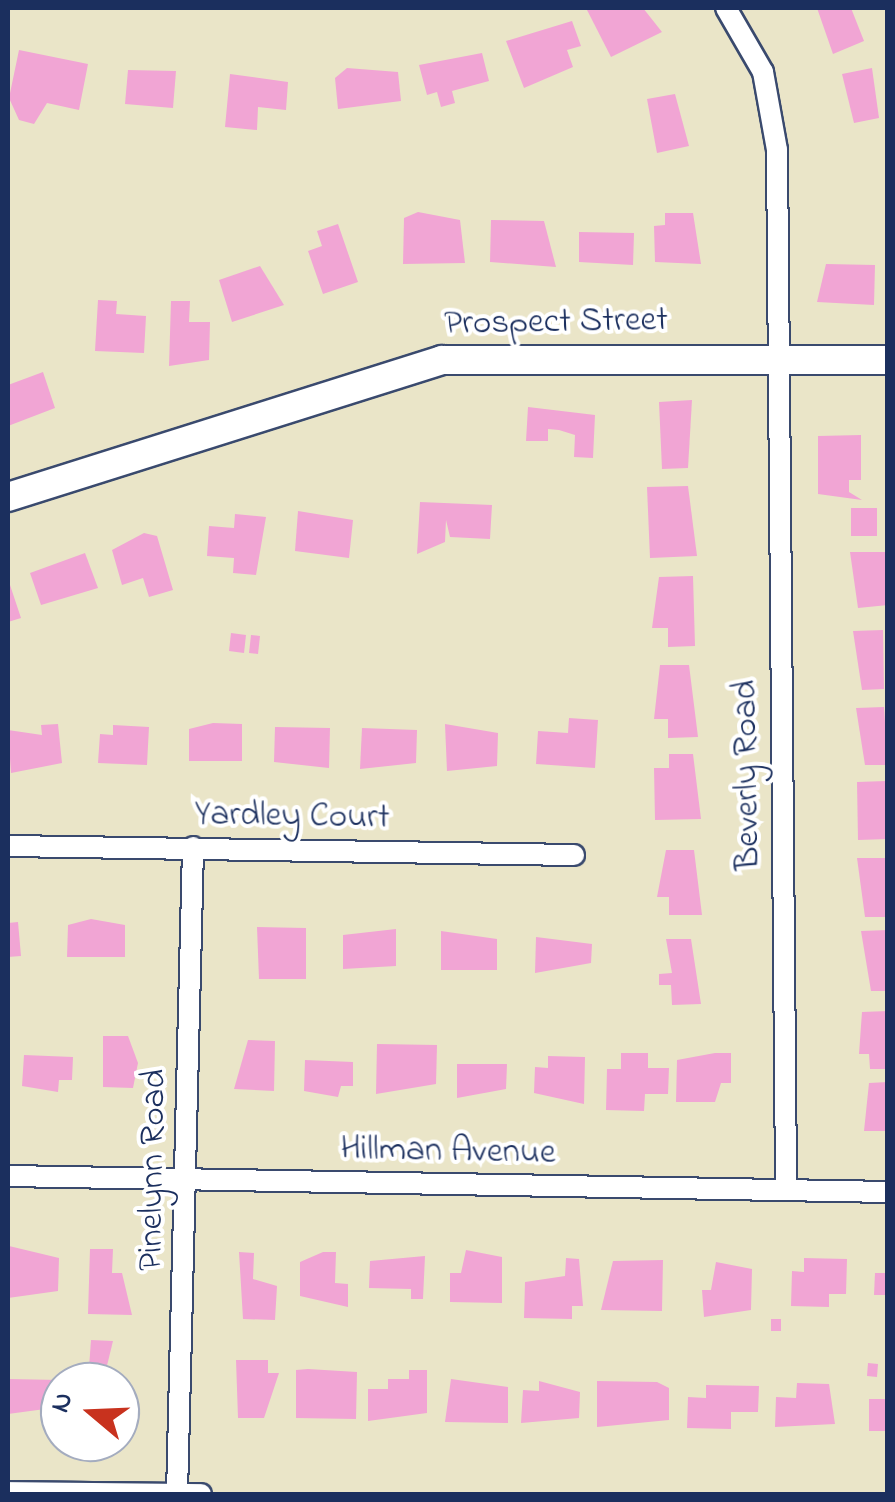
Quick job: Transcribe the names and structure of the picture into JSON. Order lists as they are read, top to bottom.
{
  "streets": {
    "main road": ["Prospect Street"],
    "street": [
      "Beverly Road",
      "Yardley Court",
      "Hillman Avenue",
      "Pinelynn Road"
    ]
  },
  "crossings": [
    ["Prospect Street", "Beverly Road"],
    ["Beverly Road", "Hillman Avenue"],
    ["Yardley Court", "Pinelynn Road"],
    ["Hillman Avenue", "Pinelynn Road"]
  ],
  "north": "left"
}
